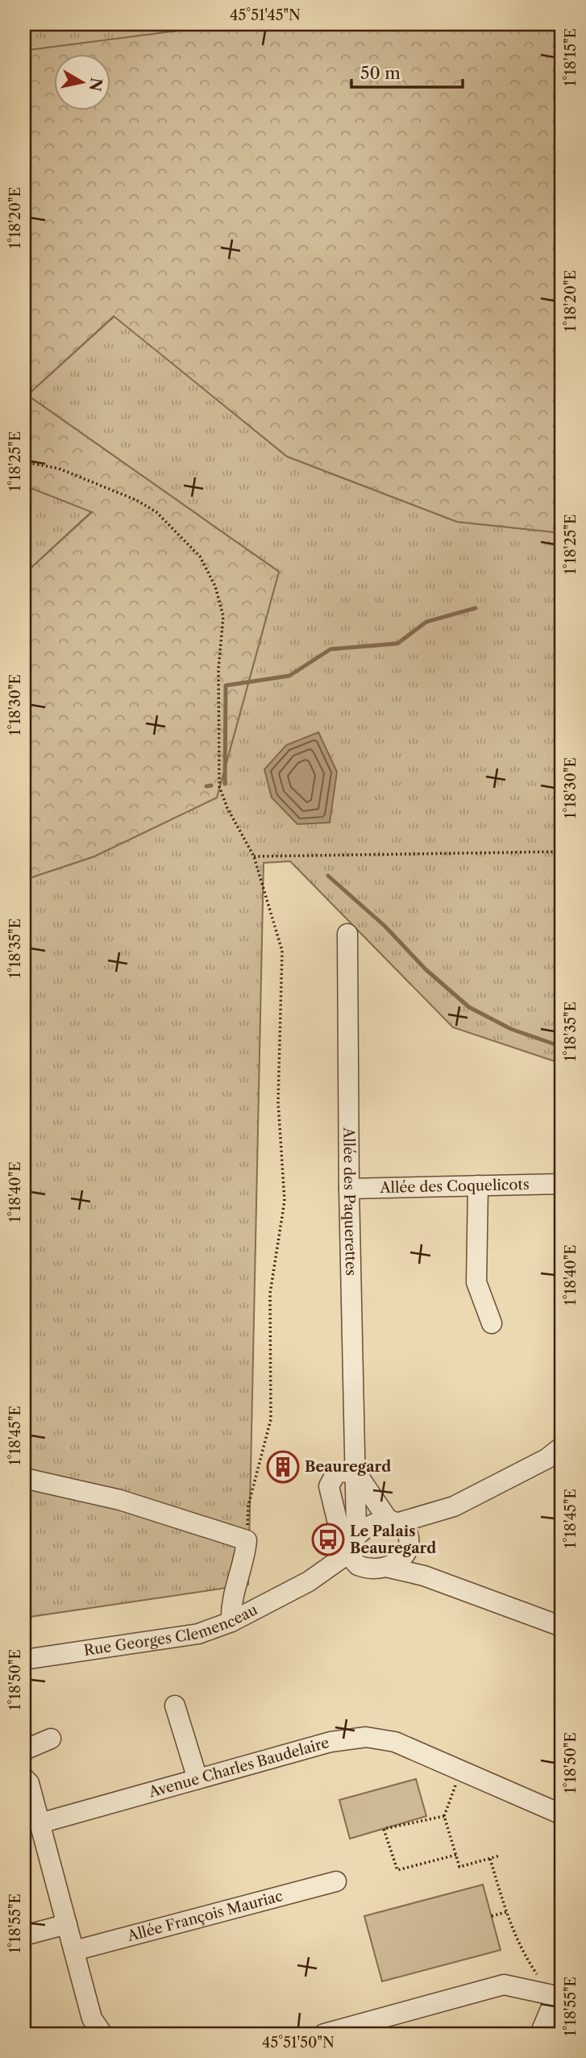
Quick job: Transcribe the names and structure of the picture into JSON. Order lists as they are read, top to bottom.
{
  "streets": {
    "street": [
      "Allée des Coquelicots",
      "Allée des Paquerettes",
      "Rue Georges Clemenceau",
      "Avenue Charles Baudelaire",
      "Allée François Mauriac"
    ]
  },
  "crossings": [
    ["Allée des Coquelicots", "Allée des Paquerettes"],
    ["Allée des Paquerettes", "Rue Georges Clemenceau"]
  ],
  "places": {
    "building": ["Beauregard"],
    "bus stop": ["Le Palais Beauregard"]
  },
  "scale_bar": "50 m",
  "north": "right",
  "coordinates": [
    "45°51'45\"N",
    "1°18'15\"E",
    "1°18'20\"E",
    "1°18'25\"E",
    "1°18'30\"E",
    "1°18'35\"E",
    "1°18'40\"E",
    "1°18'45\"E",
    "1°18'50\"E",
    "1°18'55\"E",
    "45°51'50\"N"
  ]
}
